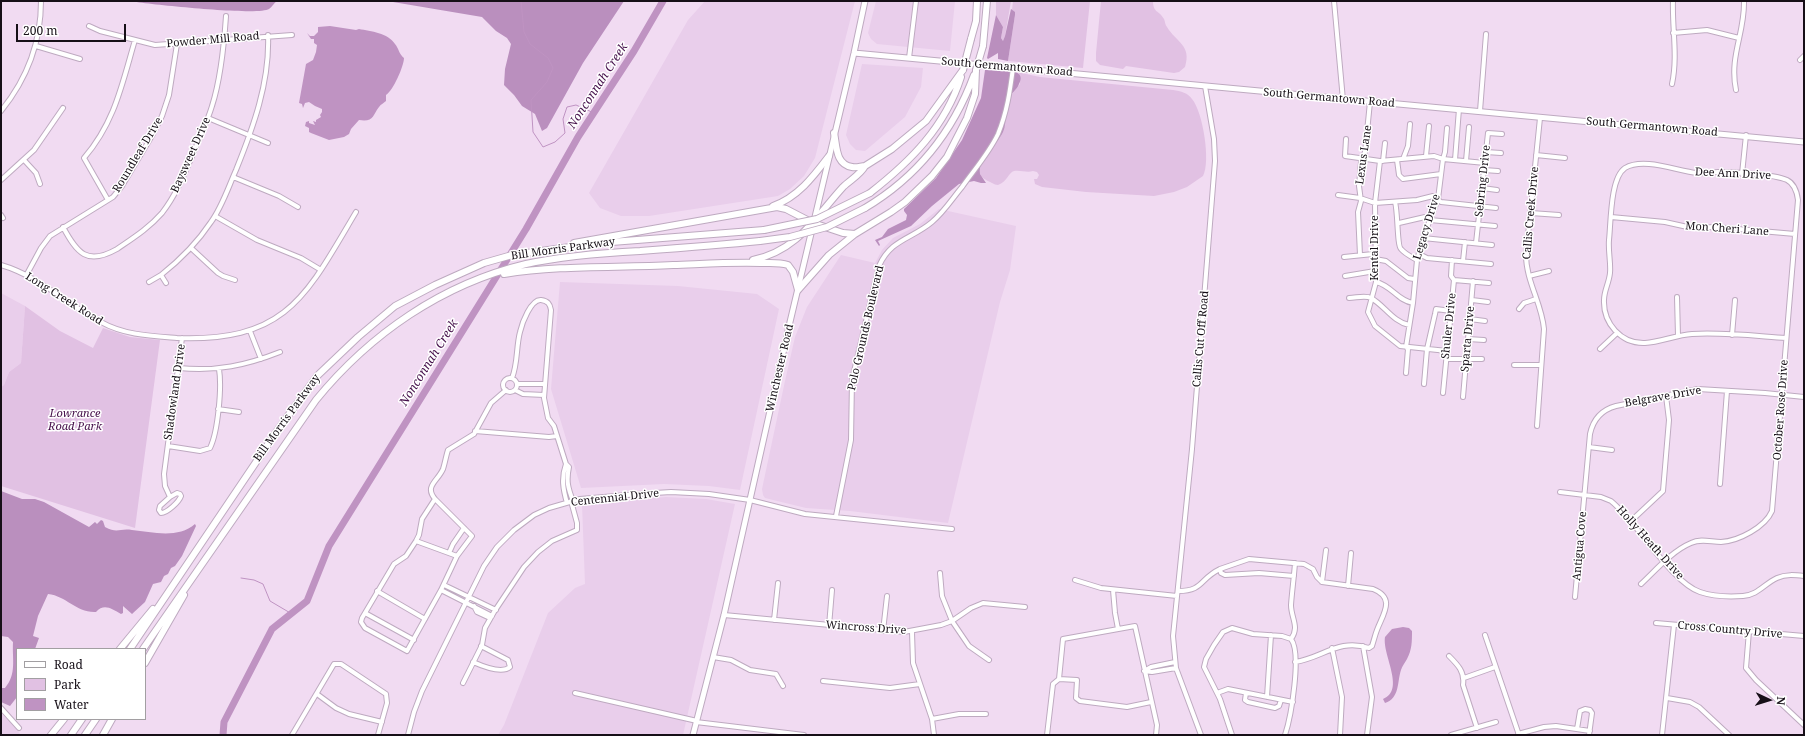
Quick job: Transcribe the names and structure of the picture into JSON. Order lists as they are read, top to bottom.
{
  "streets": {
    "highway": ["Bill Morris Parkway"],
    "main road": ["South Germantown Road", "Winchester Road"],
    "street": [
      "Powder Mill Road",
      "Roundleaf Drive",
      "Baysweet Drive",
      "Lexus Lane",
      "Dee Ann Drive",
      "Sebring Drive",
      "Callis Creek Drive",
      "Legacy Drive",
      "Mon Cheri Lane",
      "Kental Drive",
      "Long Creek Road",
      "Shuler Drive",
      "Polo Grounds Boulevard",
      "Callis Cut Off Road",
      "Sparta Drive",
      "Shadowland Drive",
      "Belgrave Drive",
      "October Rose Drive",
      "Centennial Drive",
      "Holly Heath Drive",
      "Antigua Cove",
      "Wincross Drive",
      "Cross Country Drive"
    ]
  },
  "crossings": [
    ["Powder Mill Road", "Roundleaf Drive"],
    ["Powder Mill Road", "Baysweet Drive"],
    ["South Germantown Road", "Lexus Lane"],
    ["South Germantown Road", "Callis Creek Drive"],
    ["South Germantown Road", "Polo Grounds Boulevard"],
    ["South Germantown Road", "Callis Cut Off Road"],
    ["South Germantown Road", "Winchester Road"],
    ["Roundleaf Drive", "Baysweet Drive"],
    ["Roundleaf Drive", "Long Creek Road"],
    ["Dee Ann Drive", "Mon Cheri Lane"],
    ["Dee Ann Drive", "October Rose Drive"],
    ["Legacy Drive", "Kental Drive"],
    ["Mon Cheri Lane", "October Rose Drive"],
    ["Kental Drive", "Shuler Drive"],
    ["Long Creek Road", "Shadowland Drive"],
    ["Polo Grounds Boulevard", "Centennial Drive"],
    ["Winchester Road", "Centennial Drive"],
    ["Winchester Road", "Wincross Drive"],
    ["Belgrave Drive", "October Rose Drive"],
    ["Belgrave Drive", "Antigua Cove"],
    ["October Rose Drive", "Holly Heath Drive"],
    ["Holly Heath Drive", "Antigua Cove"]
  ],
  "water": ["Nonconnah Creek"],
  "parks": ["Lowrance Road Park"],
  "legend": ["Road", "Park", "Water"],
  "scale_bar": "200 m",
  "north": "right"
}
